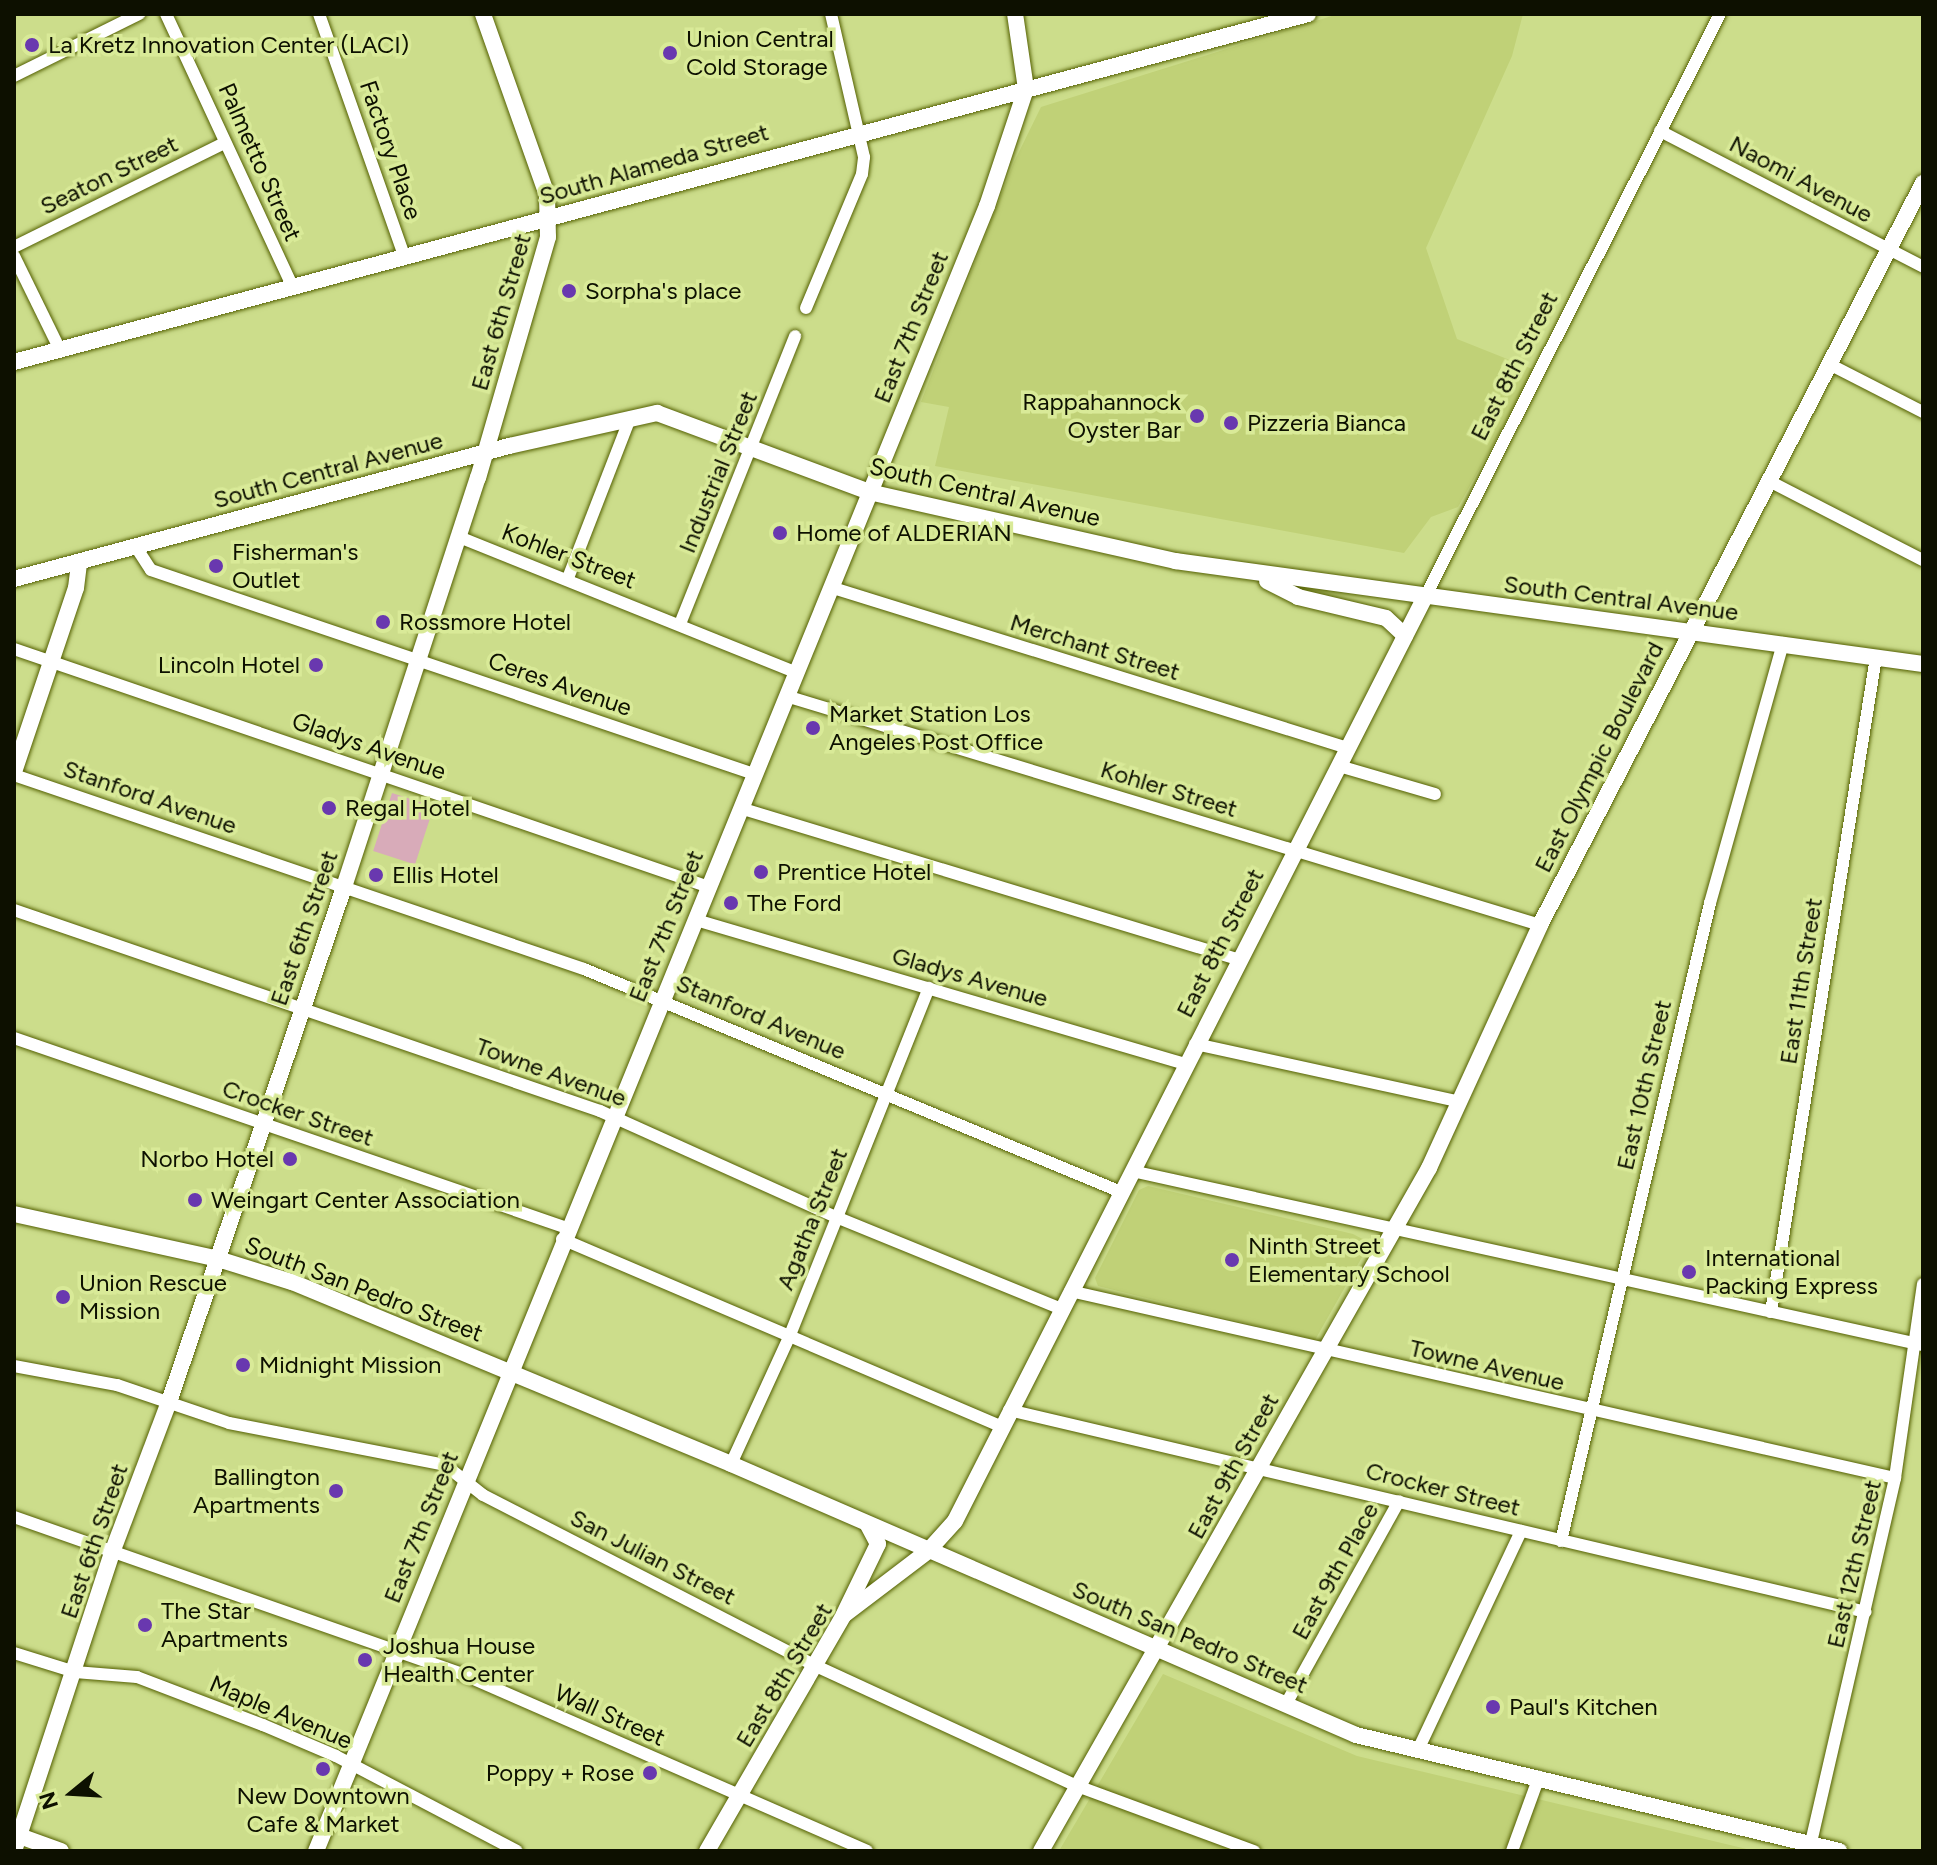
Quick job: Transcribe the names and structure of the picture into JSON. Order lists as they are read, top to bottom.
{
  "streets": {
    "main road": [
      "South Alameda Street",
      "East 6th Street",
      "East 7th Street",
      "East 8th Street",
      "South Central Avenue",
      "East Olympic Boulevard",
      "South San Pedro Street",
      "East 9th Street"
    ],
    "street": [
      "Factory Place",
      "Palmetto Street",
      "Seaton Street",
      "Naomi Avenue",
      "Industrial Street",
      "Kohler Street",
      "Merchant Street",
      "Ceres Avenue",
      "Gladys Avenue",
      "Stanford Avenue",
      "East 11th Street",
      "Towne Avenue",
      "East 10th Street",
      "Crocker Street",
      "Agatha Street",
      "San Julian Street",
      "East 12th Street",
      "East 9th Place",
      "Maple Avenue",
      "Wall Street"
    ]
  },
  "crossings": [
    ["Factory Place", "South Alameda Street"],
    ["Palmetto Street", "South Alameda Street"],
    ["Palmetto Street", "Seaton Street"],
    ["South Alameda Street", "East 6th Street"],
    ["South Alameda Street", "East 7th Street"],
    ["Naomi Avenue", "East 8th Street"],
    ["Naomi Avenue", "East Olympic Boulevard"],
    ["East 6th Street", "South Central Avenue"],
    ["East 6th Street", "Kohler Street"],
    ["East 6th Street", "Ceres Avenue"],
    ["East 6th Street", "Gladys Avenue"],
    ["East 6th Street", "Stanford Avenue"],
    ["East 6th Street", "Towne Avenue"],
    ["East 6th Street", "Crocker Street"],
    ["East 6th Street", "South San Pedro Street"],
    ["East 6th Street", "San Julian Street"],
    ["East 6th Street", "Maple Avenue"],
    ["East 6th Street", "Wall Street"],
    ["East 7th Street", "South Central Avenue"],
    ["East 7th Street", "Kohler Street"],
    ["East 7th Street", "Merchant Street"],
    ["East 7th Street", "Ceres Avenue"],
    ["East 7th Street", "Gladys Avenue"],
    ["East 7th Street", "Stanford Avenue"],
    ["East 7th Street", "Towne Avenue"],
    ["East 7th Street", "Crocker Street"],
    ["East 7th Street", "South San Pedro Street"],
    ["East 7th Street", "San Julian Street"],
    ["East 7th Street", "Maple Avenue"],
    ["East 7th Street", "Wall Street"],
    ["East 8th Street", "South Central Avenue"],
    ["East 8th Street", "Kohler Street"],
    ["East 8th Street", "Merchant Street"],
    ["East 8th Street", "Gladys Avenue"],
    ["East 8th Street", "Stanford Avenue"],
    ["East 8th Street", "Towne Avenue"],
    ["East 8th Street", "Crocker Street"],
    ["East 8th Street", "South San Pedro Street"],
    ["East 8th Street", "San Julian Street"],
    ["East 8th Street", "Wall Street"],
    ["South Central Avenue", "Industrial Street"],
    ["South Central Avenue", "Ceres Avenue"],
    ["South Central Avenue", "East Olympic Boulevard"],
    ["South Central Avenue", "East 11th Street"],
    ["South Central Avenue", "East 10th Street"],
    ["Industrial Street", "Kohler Street"],
    ["Kohler Street", "East Olympic Boulevard"],
    ["Gladys Avenue", "Agatha Street"],
    ["East Olympic Boulevard", "East 9th Street"],
    ["Stanford Avenue", "Agatha Street"],
    ["Towne Avenue", "East 10th Street"],
    ["Towne Avenue", "Agatha Street"],
    ["Towne Avenue", "East 9th Street"],
    ["Towne Avenue", "East 12th Street"],
    ["East 10th Street", "Crocker Street"],
    ["Crocker Street", "Agatha Street"],
    ["Crocker Street", "East 9th Street"],
    ["Crocker Street", "East 12th Street"],
    ["Crocker Street", "East 9th Place"],
    ["Agatha Street", "South San Pedro Street"],
    ["South San Pedro Street", "East 9th Street"],
    ["South San Pedro Street", "East 12th Street"],
    ["South San Pedro Street", "East 9th Place"],
    ["East 9th Street", "San Julian Street"]
  ],
  "places": [
    "La Kretz Innovation Center (LACI)",
    "Union Central Cold Storage",
    "Sorpha's place",
    "Rappahannock Oyster Bar",
    "Pizzeria Bianca",
    "Home of ALDERIAN",
    "Fisherman's Outlet",
    "Rossmore Hotel",
    "Lincoln Hotel",
    "Market Station Los Angeles Post Office",
    "Regal Hotel",
    "Prentice Hotel",
    "Ellis Hotel",
    "The Ford",
    "Norbo Hotel",
    "Weingart Center Association",
    "Ninth Street Elementary School",
    "International Packing Express",
    "Union Rescue Mission",
    "Midnight Mission",
    "Ballington Apartments",
    "The Star Apartments",
    "Joshua House Health Center",
    "Paul's Kitchen",
    "New Downtown Cafe & Market",
    "Poppy + Rose"
  ],
  "north": "left"
}
